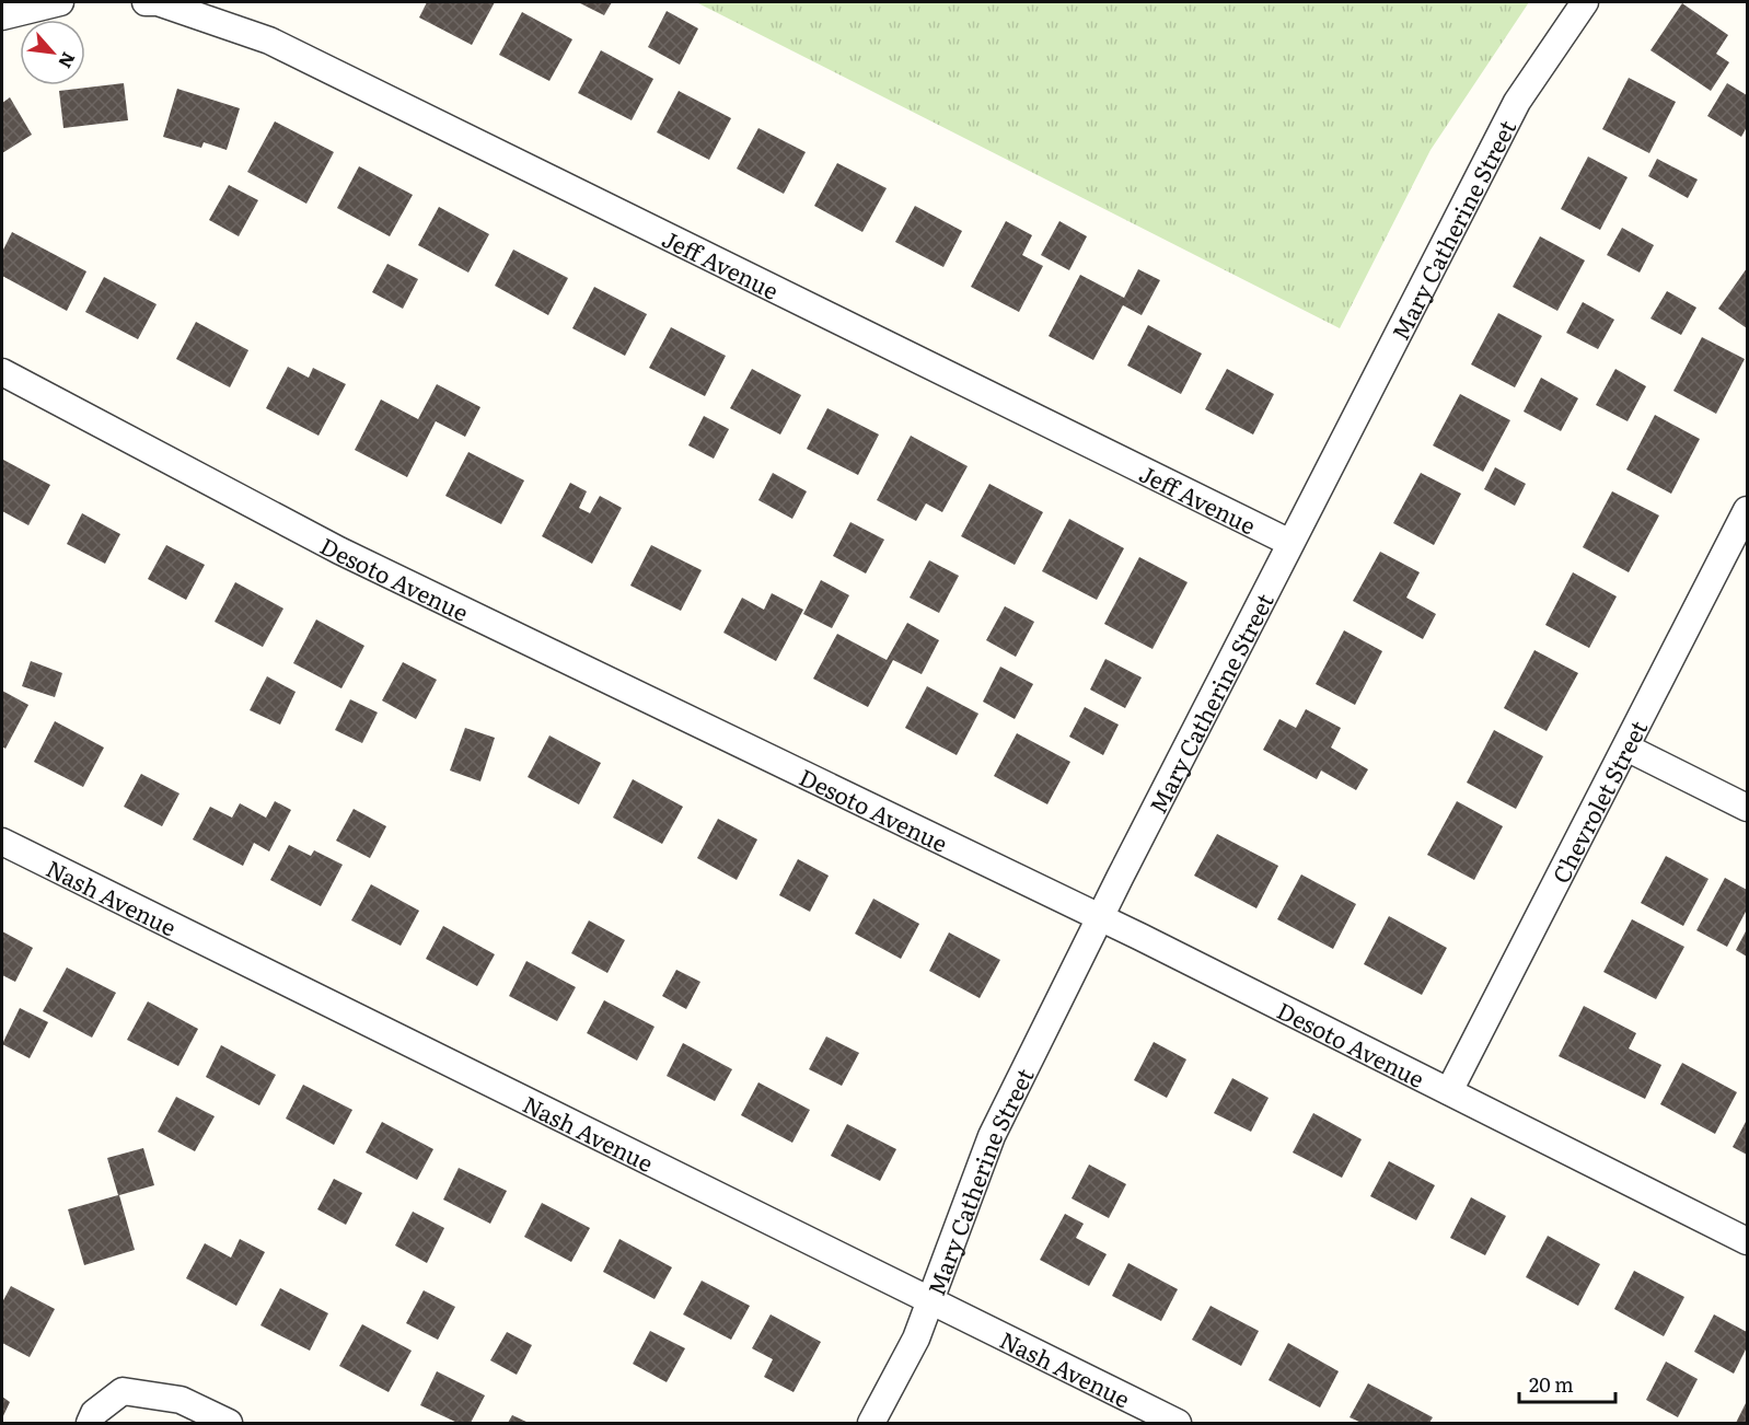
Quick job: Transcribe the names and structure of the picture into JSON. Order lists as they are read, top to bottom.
{
  "streets": {
    "street": [
      "Mary Catherine Street",
      "Jeff Avenue",
      "Desoto Avenue",
      "Chevrolet Street",
      "Nash Avenue"
    ]
  },
  "crossings": [
    ["Mary Catherine Street", "Jeff Avenue"],
    ["Mary Catherine Street", "Desoto Avenue"],
    ["Mary Catherine Street", "Nash Avenue"],
    ["Desoto Avenue", "Chevrolet Street"]
  ],
  "scale_bar": "20 m",
  "north": "bottom right"
}
